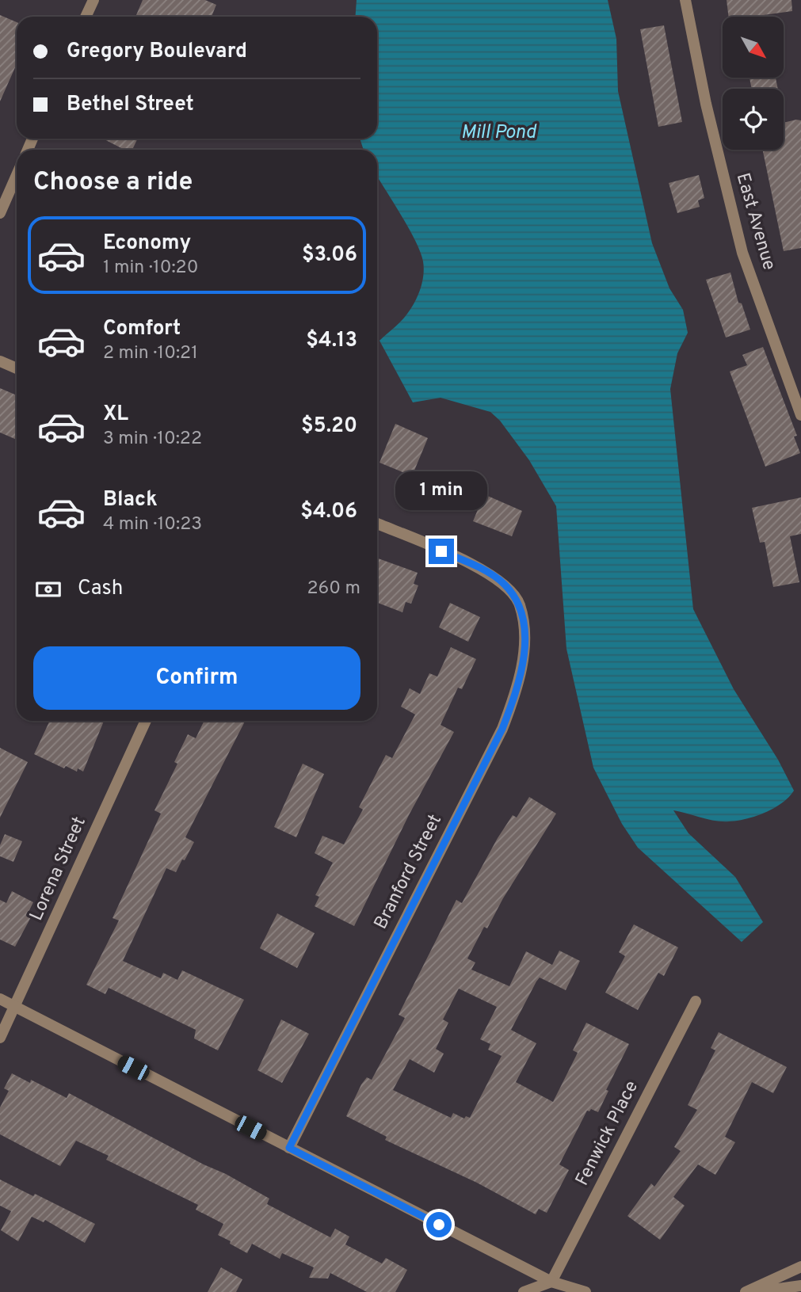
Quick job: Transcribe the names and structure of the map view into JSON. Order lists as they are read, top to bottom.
{
  "streets": {
    "street": [
      "East Avenue",
      "Lorena Street",
      "Branford Street",
      "Fenwick Place"
    ]
  },
  "water": ["Mill Pond"],
  "north": "bottom right",
  "page": {
    "banner": ["Gregory Boulevard", "Bethel Street"],
    "heading": "Choose a ride",
    "list": [
      {
        "name": "Economy",
        "note": "1 min · 10:20",
        "value": "$3.06"
      },
      {
        "name": "Comfort",
        "note": "2 min · 10:21",
        "value": "$4.13"
      },
      {
        "name": "XL",
        "note": "3 min · 10:22",
        "value": "$5.20"
      },
      {
        "name": "Black",
        "note": "4 min · 10:23",
        "value": "$4.06"
      }
    ],
    "bubble": "1 min",
    "pay": ["Cash", "260 m"],
    "buttons": "Confirm"
  }
}
